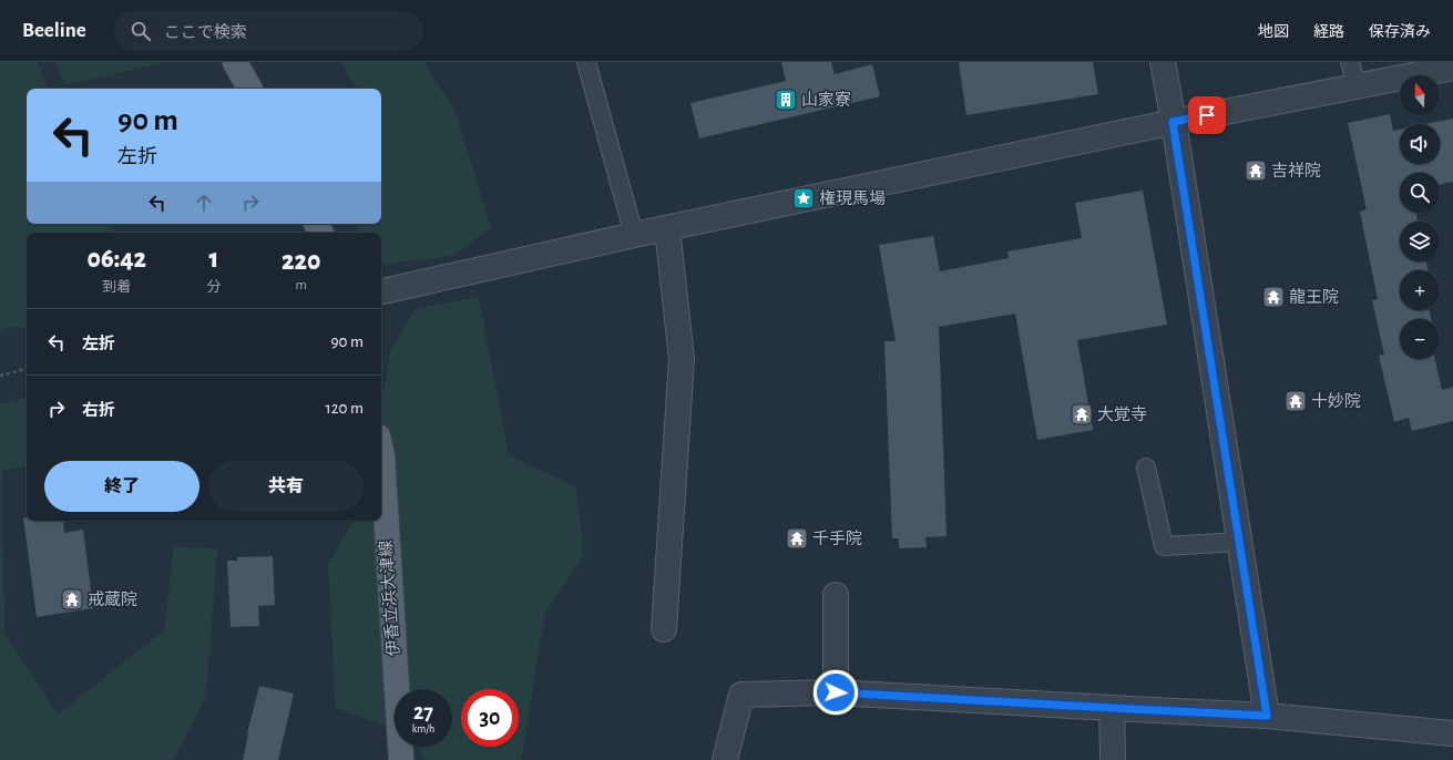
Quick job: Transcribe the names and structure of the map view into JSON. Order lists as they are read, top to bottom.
{
  "streets": {
    "main road": ["伊香立浜大津線"]
  },
  "places": {
    "building": ["山家寮"],
    "temple": [
      "吉祥院",
      "龍王院",
      "十妙院",
      "大覚寺",
      "千手院",
      "戒蔵院"
    ],
    "place": ["権現馬場"]
  },
  "north": "top",
  "page": {
    "header": "Beeline",
    "search": "ここで検索",
    "nav": ["地図", "経路", "保存済み"],
    "map_buttons": ["+", "−"],
    "turn": ["90 m", "左折"],
    "eta": [
      "06:42",
      "到着",
      "1",
      "分",
      "220",
      "m"
    ],
    "list": [
      {
        "name": "左折",
        "value": "90 m"
      },
      {
        "name": "右折",
        "value": "120 m"
      }
    ],
    "buttons": ["終了", "共有"],
    "speed": "27 km/h",
    "limit": "30"
  }
}
